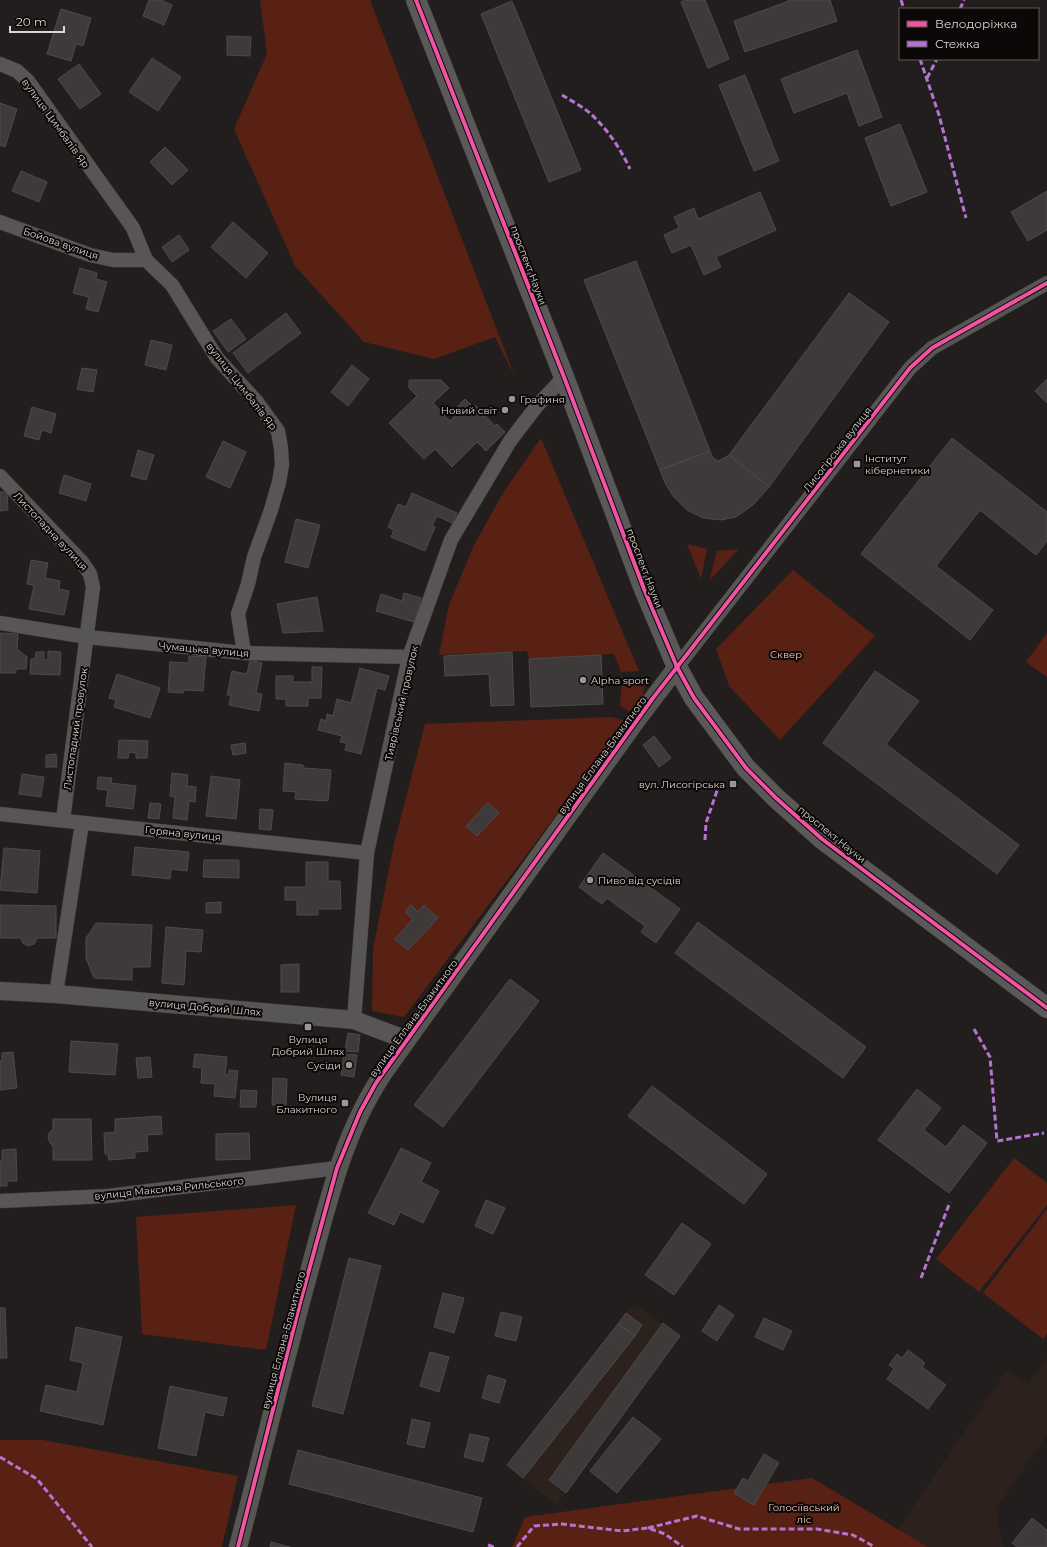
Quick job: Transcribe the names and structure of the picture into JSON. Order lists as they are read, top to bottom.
{
  "streets": {
    "main road": ["проспект Науки"],
    "street": [
      "вулиця Цимбалів Яр",
      "Бойова вулиця",
      "Лисогірська вулиця",
      "Листопадна вулиця",
      "Чумацька вулиця",
      "Тиврівський провулок",
      "Листопадний провулок",
      "вулиця Еллана-Блакитного",
      "Горяна вулиця",
      "вулиця Добрий Шлях",
      "вулиця Максима Рильського"
    ]
  },
  "crossings": [
    ["вулиця Цимбалів Яр", "Бойова вулиця"],
    ["вулиця Цимбалів Яр", "Чумацька вулиця"],
    ["проспект Науки", "Лисогірська вулиця"],
    ["проспект Науки", "Тиврівський провулок"],
    ["проспект Науки", "вулиця Еллана-Блакитного"],
    ["Лисогірська вулиця", "вулиця Еллана-Блакитного"],
    ["Листопадна вулиця", "Чумацька вулиця"],
    ["Листопадна вулиця", "Листопадний провулок"],
    ["Чумацька вулиця", "Тиврівський провулок"],
    ["Чумацька вулиця", "Листопадний провулок"],
    ["Тиврівський провулок", "Горяна вулиця"],
    ["Тиврівський провулок", "вулиця Добрий Шлях"],
    ["Листопадний провулок", "Горяна вулиця"],
    ["вулиця Еллана-Блакитного", "вулиця Добрий Шлях"],
    ["вулиця Еллана-Блакитного", "вулиця Максима Рильського"]
  ],
  "parks": ["Сквер", "Голосіївський ліс"],
  "places": {
    "other": [
      "Графиня",
      "Новий світ",
      "Alpha sport",
      "Пиво від сусідів",
      "Сусіди"
    ],
    "transit": [
      "Інститут кібернетики",
      "вул. Лисогірська",
      "Вулиця Добрий Шлях",
      "Вулиця Блакитного"
    ]
  },
  "legend": ["Велодоріжка", "Стежка"],
  "scale_bar": "20 m"
}
